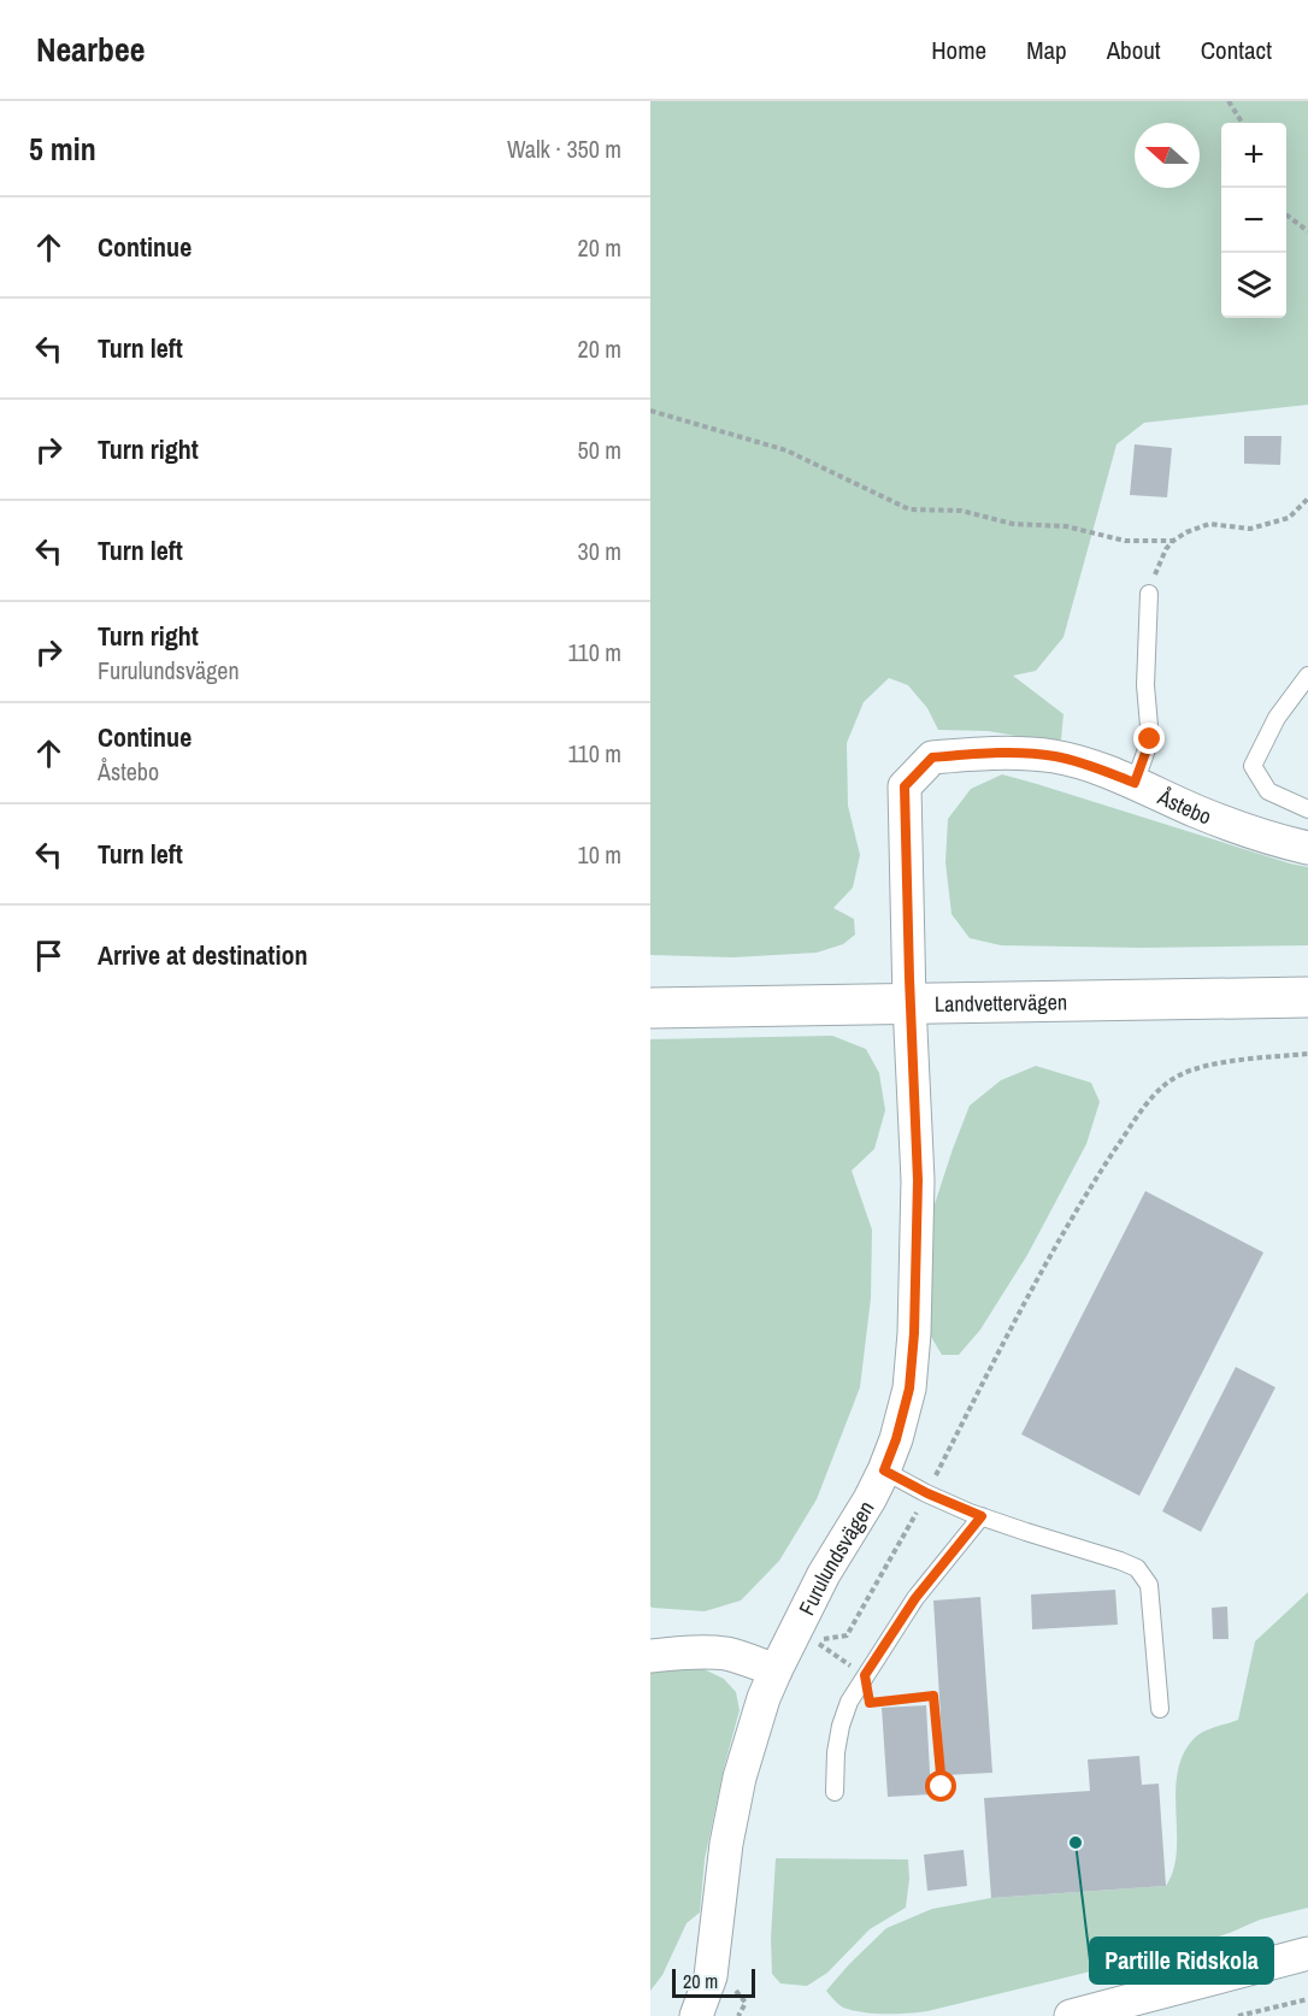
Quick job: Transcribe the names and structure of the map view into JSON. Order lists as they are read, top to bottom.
{
  "streets": {
    "street": ["Åstebo", "Landvettervägen", "Furulundsvägen"]
  },
  "crossings": [
    ["Åstebo", "Landvettervägen"],
    ["Åstebo", "Furulundsvägen"],
    ["Landvettervägen", "Furulundsvägen"]
  ],
  "places": ["Partille Ridskola"],
  "scale_bar": "20 m",
  "north": "left",
  "page": {
    "header": "Nearbee",
    "nav": [
      "Home",
      "Map",
      "About",
      "Contact"
    ],
    "heading": ["5 min", "Walk · 350 m"],
    "map_buttons": ["+", "−"],
    "list": [
      ["Continue", "20 m"],
      ["Turn left", "20 m"],
      ["Turn right", "50 m"],
      ["Turn left", "30 m"],
      ["Turn right", "Furulundsvägen", "110 m"],
      ["Continue", "Åstebo", "110 m"],
      ["Turn left", "10 m"],
      "Arrive at destination"
    ],
    "scale": "20 m"
  }
}
